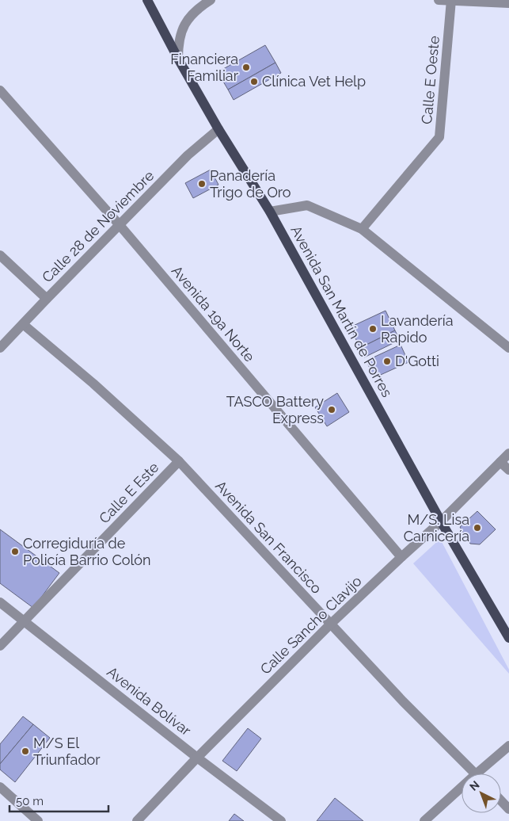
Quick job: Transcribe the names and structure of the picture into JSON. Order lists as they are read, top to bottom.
{
  "streets": {
    "main road": ["Avenida San Martín de Porres"],
    "street": [
      "Calle E Oeste",
      "Calle 28 de Noviembre",
      "Avenida 19a Norte",
      "Calle E Este",
      "Avenida San Francisco",
      "Calle Sancho Clavijo",
      "Avenida Bolívar"
    ]
  },
  "crossings": [
    ["Calle 28 de Noviembre", "Avenida San Martín de Porres"],
    ["Calle 28 de Noviembre", "Avenida 19a Norte"],
    ["Calle 28 de Noviembre", "Avenida San Francisco"],
    ["Avenida San Martín de Porres", "Calle Sancho Clavijo"],
    ["Avenida 19a Norte", "Calle Sancho Clavijo"],
    ["Calle E Este", "Avenida San Francisco"],
    ["Calle E Este", "Avenida Bolívar"],
    ["Avenida San Francisco", "Calle Sancho Clavijo"],
    ["Calle Sancho Clavijo", "Avenida Bolívar"]
  ],
  "places": [
    "Financiera Familiar",
    "Clínica Vet Help",
    "Panadería Trigo de Oro",
    "Lavandería Rapido",
    "D'Gotti",
    "TASCO Battery Express",
    "M/S. Lisa Carnicería",
    "Corregiduría de Policía Barrio Colón",
    "M/S El Triunfador"
  ],
  "scale_bar": "50 m",
  "north": "top left"
}
